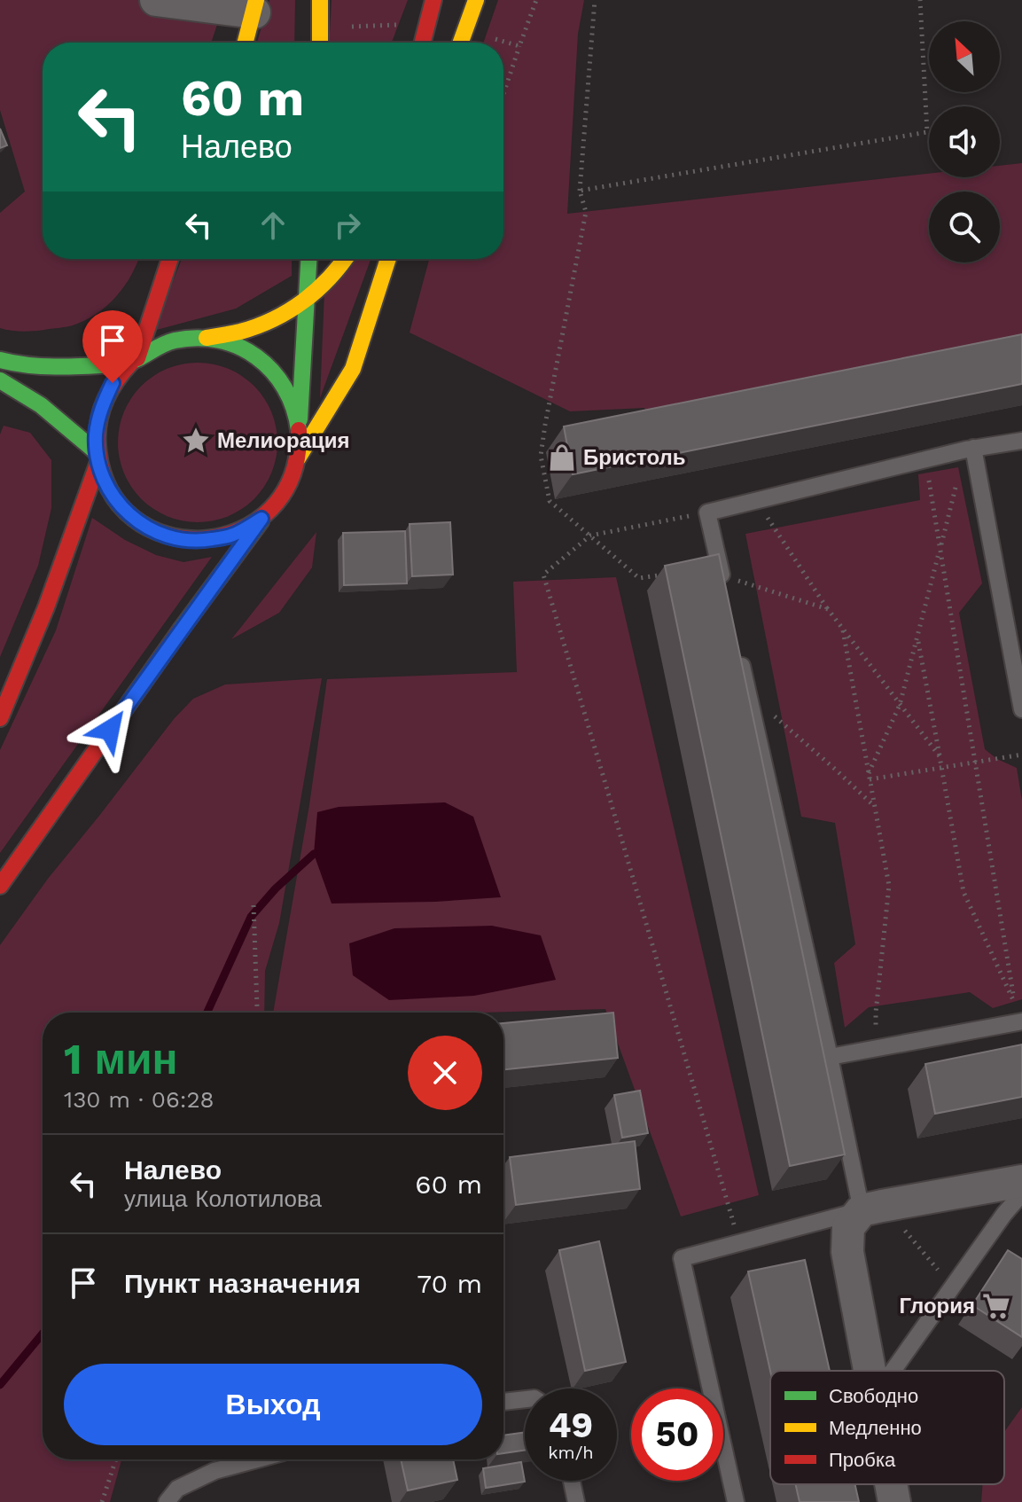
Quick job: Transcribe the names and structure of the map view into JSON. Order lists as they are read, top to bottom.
{
  "places": {
    "place": ["Мелиорация"],
    "shop": ["Бристоль"],
    "supermarket": ["Глория"]
  },
  "legend": ["Свободно", "Медленно", "Пробка"],
  "north": "top left",
  "page": {
    "turn": ["60 m", "Налево"],
    "heading": ["1 мин", "130 m · 06:28"],
    "list": [
      {
        "name": "Налево",
        "note": "улица Колотилова",
        "value": "60 m"
      },
      {
        "name": "Пункт назначения",
        "value": "70 m"
      }
    ],
    "buttons": "Выход",
    "speed": "49 km/h",
    "limit": "50"
  }
}
